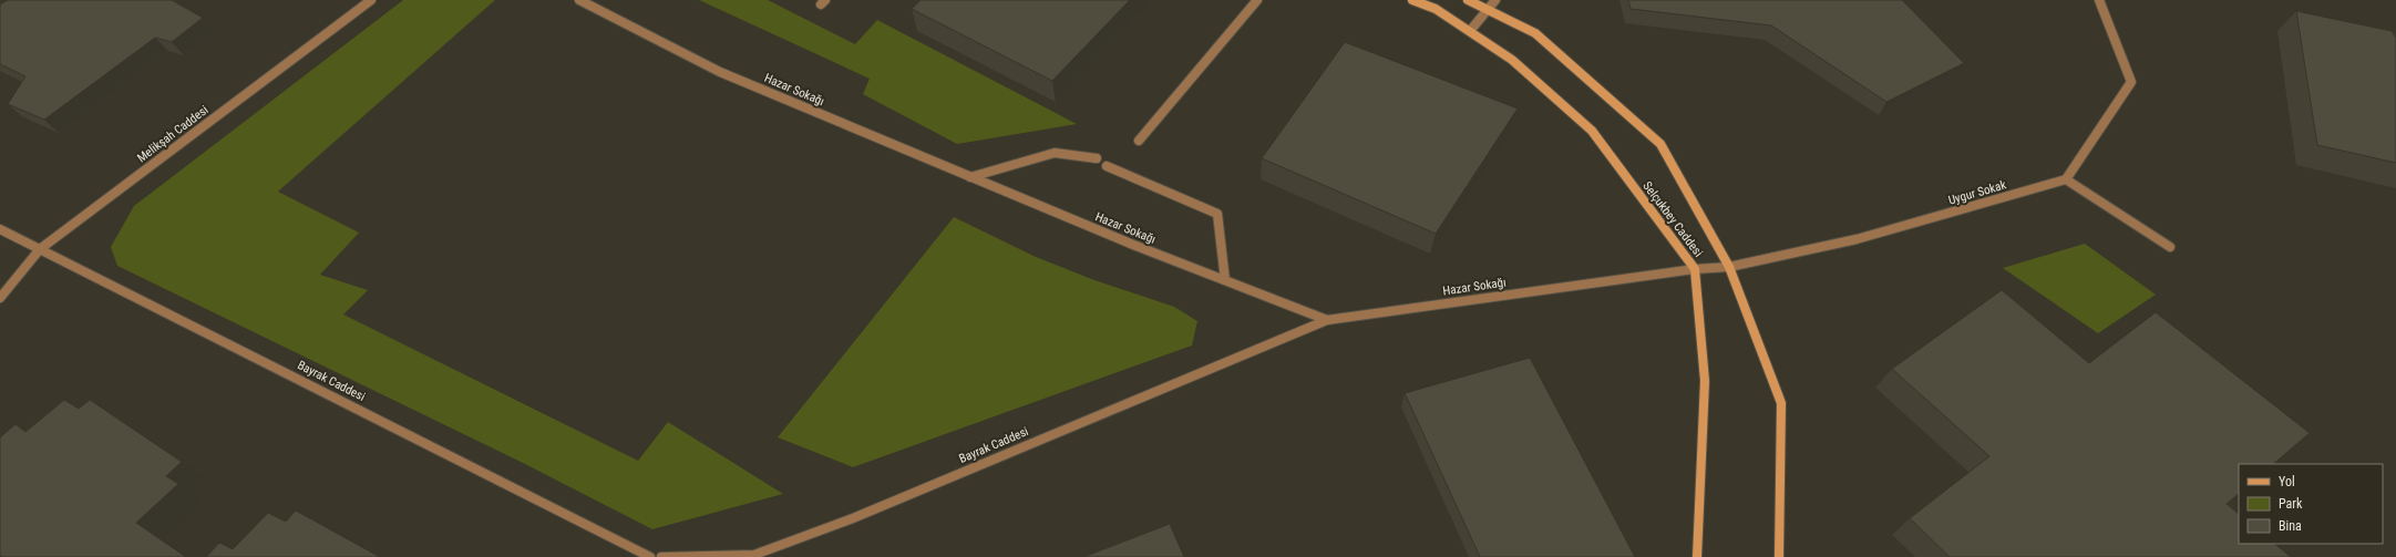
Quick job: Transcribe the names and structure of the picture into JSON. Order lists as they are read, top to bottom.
{
  "streets": {
    "street": [
      "Hazar Sokağı",
      "Melikşah Caddesi",
      "Uygur Sokak",
      "Selçukbey Caddesi",
      "Bayrak Caddesi"
    ]
  },
  "crossings": [
    ["Hazar Sokağı", "Uygur Sokak"],
    ["Hazar Sokağı", "Selçukbey Caddesi"],
    ["Hazar Sokağı", "Bayrak Caddesi"],
    ["Melikşah Caddesi", "Bayrak Caddesi"],
    ["Uygur Sokak", "Selçukbey Caddesi"]
  ],
  "legend": ["Yol", "Park", "Bina"]
}
